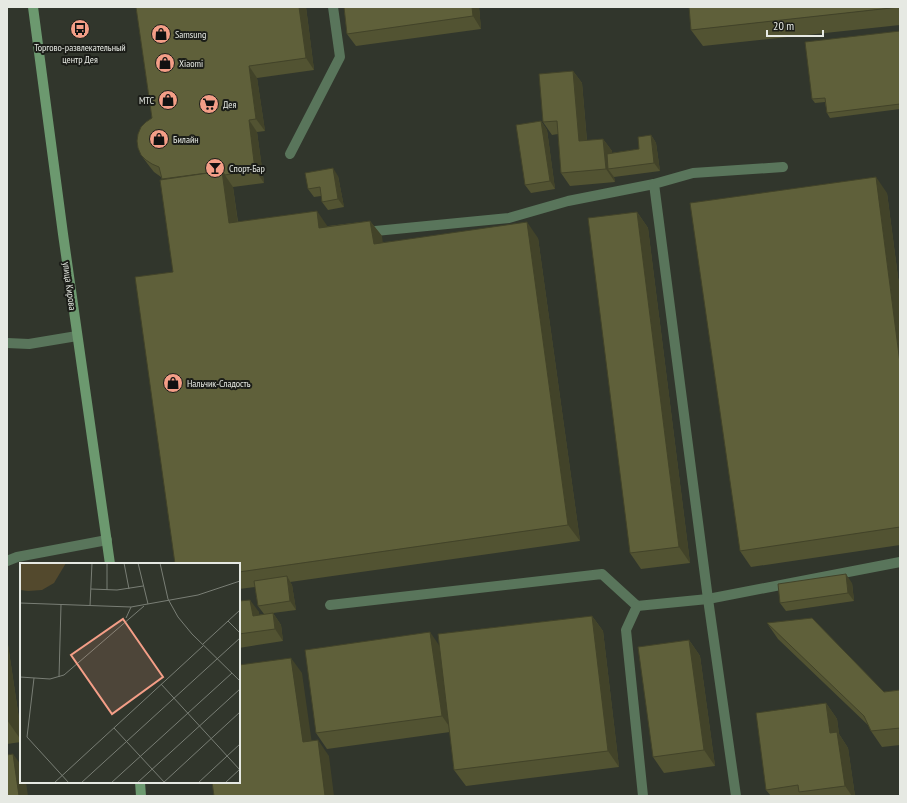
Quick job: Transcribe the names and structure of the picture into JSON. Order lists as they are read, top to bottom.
{
  "streets": {
    "main road": ["улица Кирова"]
  },
  "places": {
    "bus stop": ["Торгово-развлекательный центр Дея"],
    "shop": [
      "Samsung",
      "Xiaomi",
      "МТС",
      "Билайн",
      "Нальчик-Сладость"
    ],
    "supermarket": ["Дея"],
    "bar": ["Спорт-Бар"]
  },
  "scale_bar": "20 m"
}
